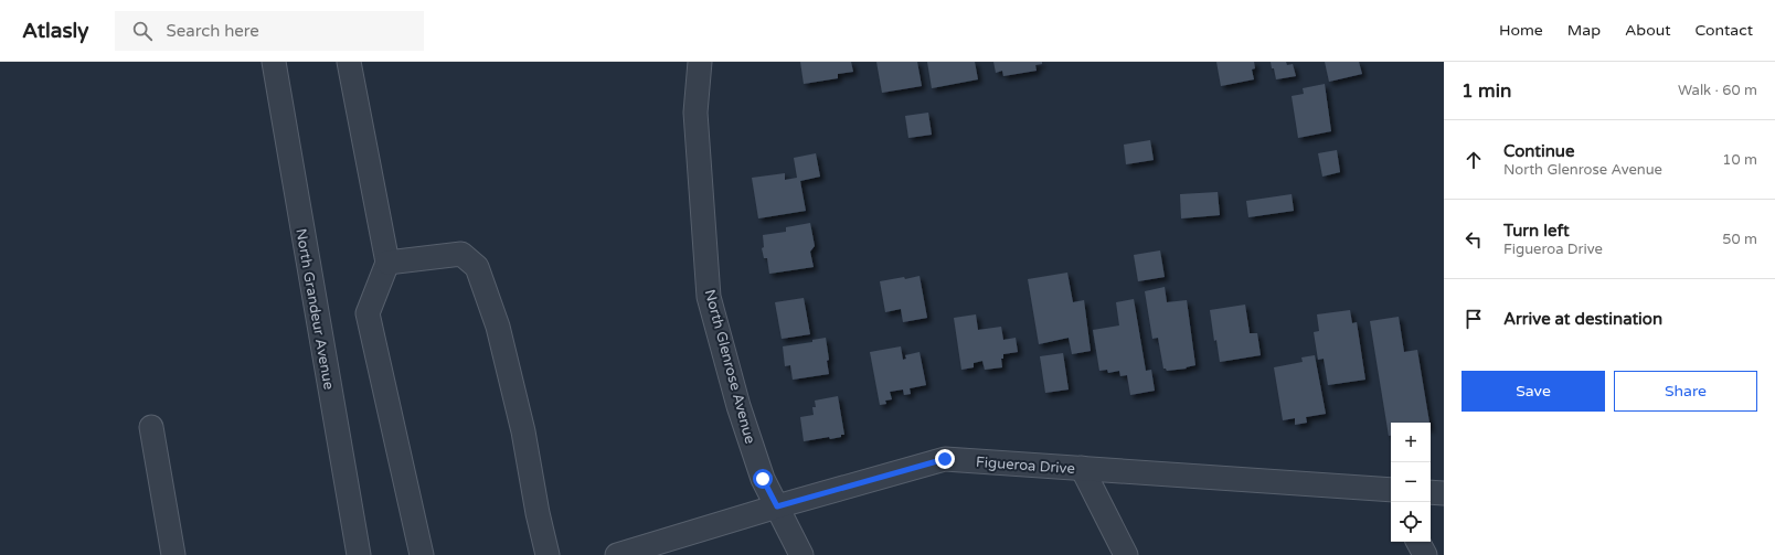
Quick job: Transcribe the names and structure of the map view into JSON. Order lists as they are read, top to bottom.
{
  "streets": {
    "street": ["North Grandeur Avenue", "North Glenrose Avenue", "Figueroa Drive"]
  },
  "crossings": [
    ["North Glenrose Avenue", "Figueroa Drive"]
  ],
  "page": {
    "header": "Atlasly",
    "search": "Search here",
    "nav": [
      "Home",
      "Map",
      "About",
      "Contact"
    ],
    "heading": ["1 min", "Walk · 60 m"],
    "list": [
      ["Continue", "North Glenrose Avenue", "10 m"],
      ["Turn left", "Figueroa Drive", "50 m"],
      "Arrive at destination"
    ],
    "buttons": ["Save", "Share"],
    "map_buttons": ["+", "−"]
  }
}
